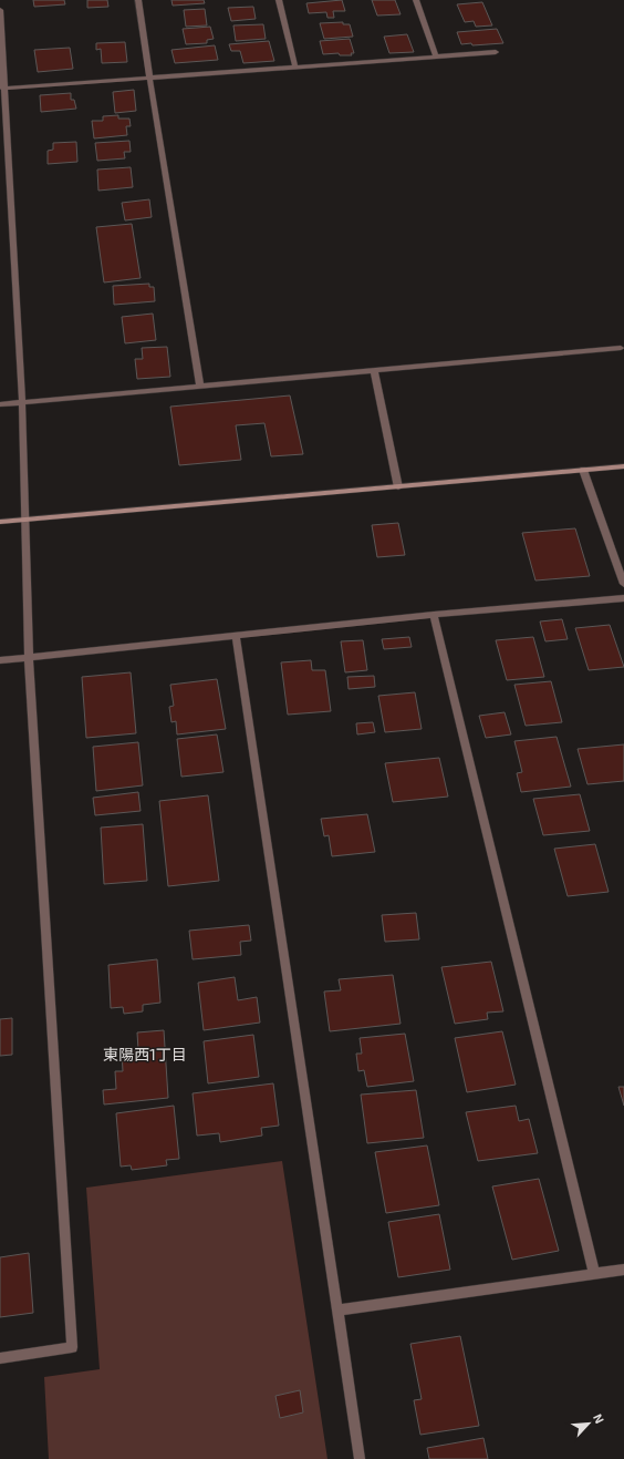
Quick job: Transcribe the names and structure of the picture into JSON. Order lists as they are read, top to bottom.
{
  "districts": ["東陽西1丁目"],
  "north": "top right"
}
